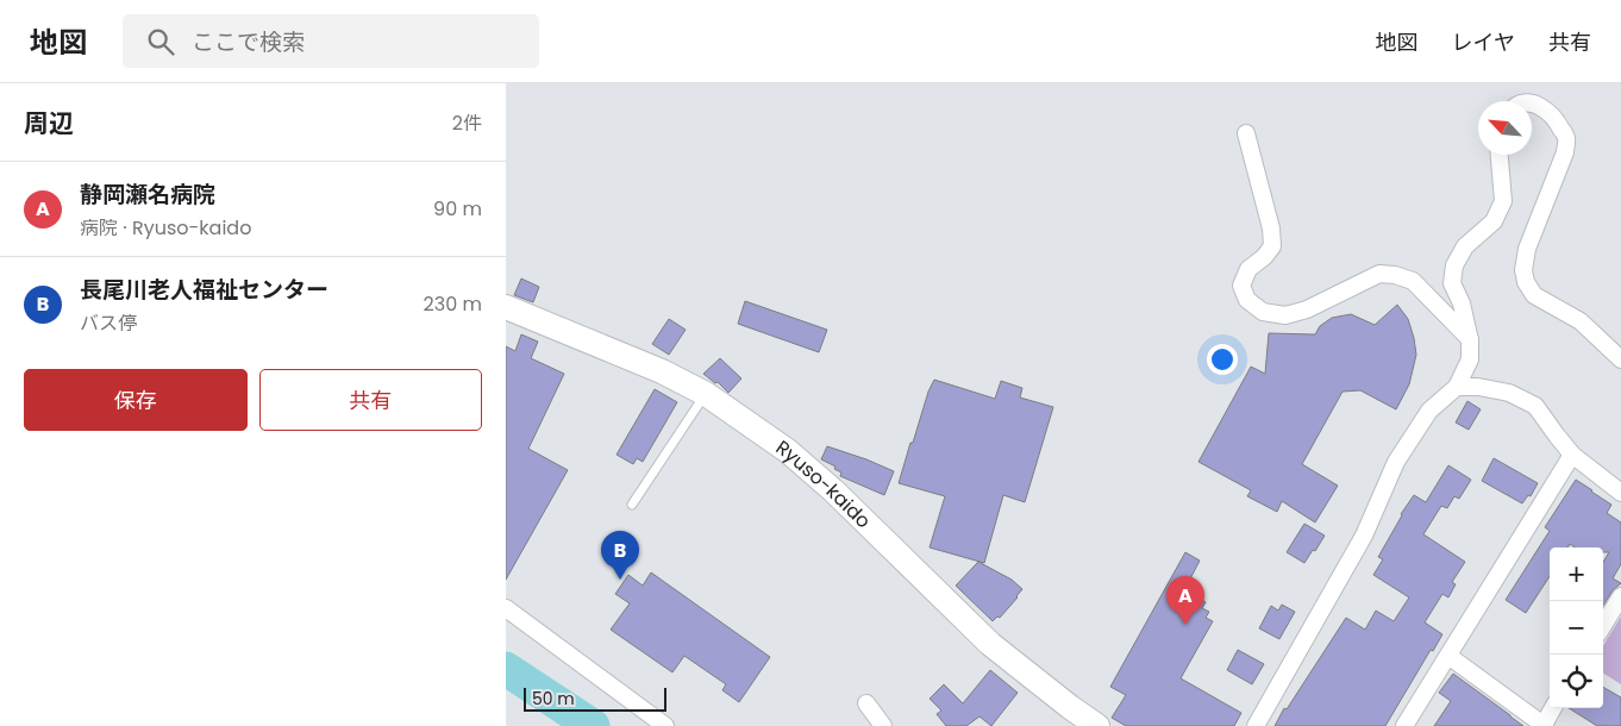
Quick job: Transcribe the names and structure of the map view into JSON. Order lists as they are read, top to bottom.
{
  "streets": {
    "main road": ["Ryuso-kaido"]
  },
  "scale_bar": "50 m",
  "north": "top left",
  "page": {
    "header": "地図",
    "search": "ここで検索",
    "nav": ["地図", "レイヤ", "共有"],
    "heading": ["周辺", "2件"],
    "list": [
      {
        "mark": "A",
        "name": "静岡瀬名病院",
        "note": "病院 · Ryuso-kaido",
        "value": "90 m"
      },
      {
        "mark": "B",
        "name": "長尾川老人福祉センター",
        "note": "バス停",
        "value": "230 m"
      }
    ],
    "buttons": ["保存", "共有"],
    "pins": ["B", "A"],
    "map_buttons": ["+", "−"],
    "scale": "50 m"
  }
}
